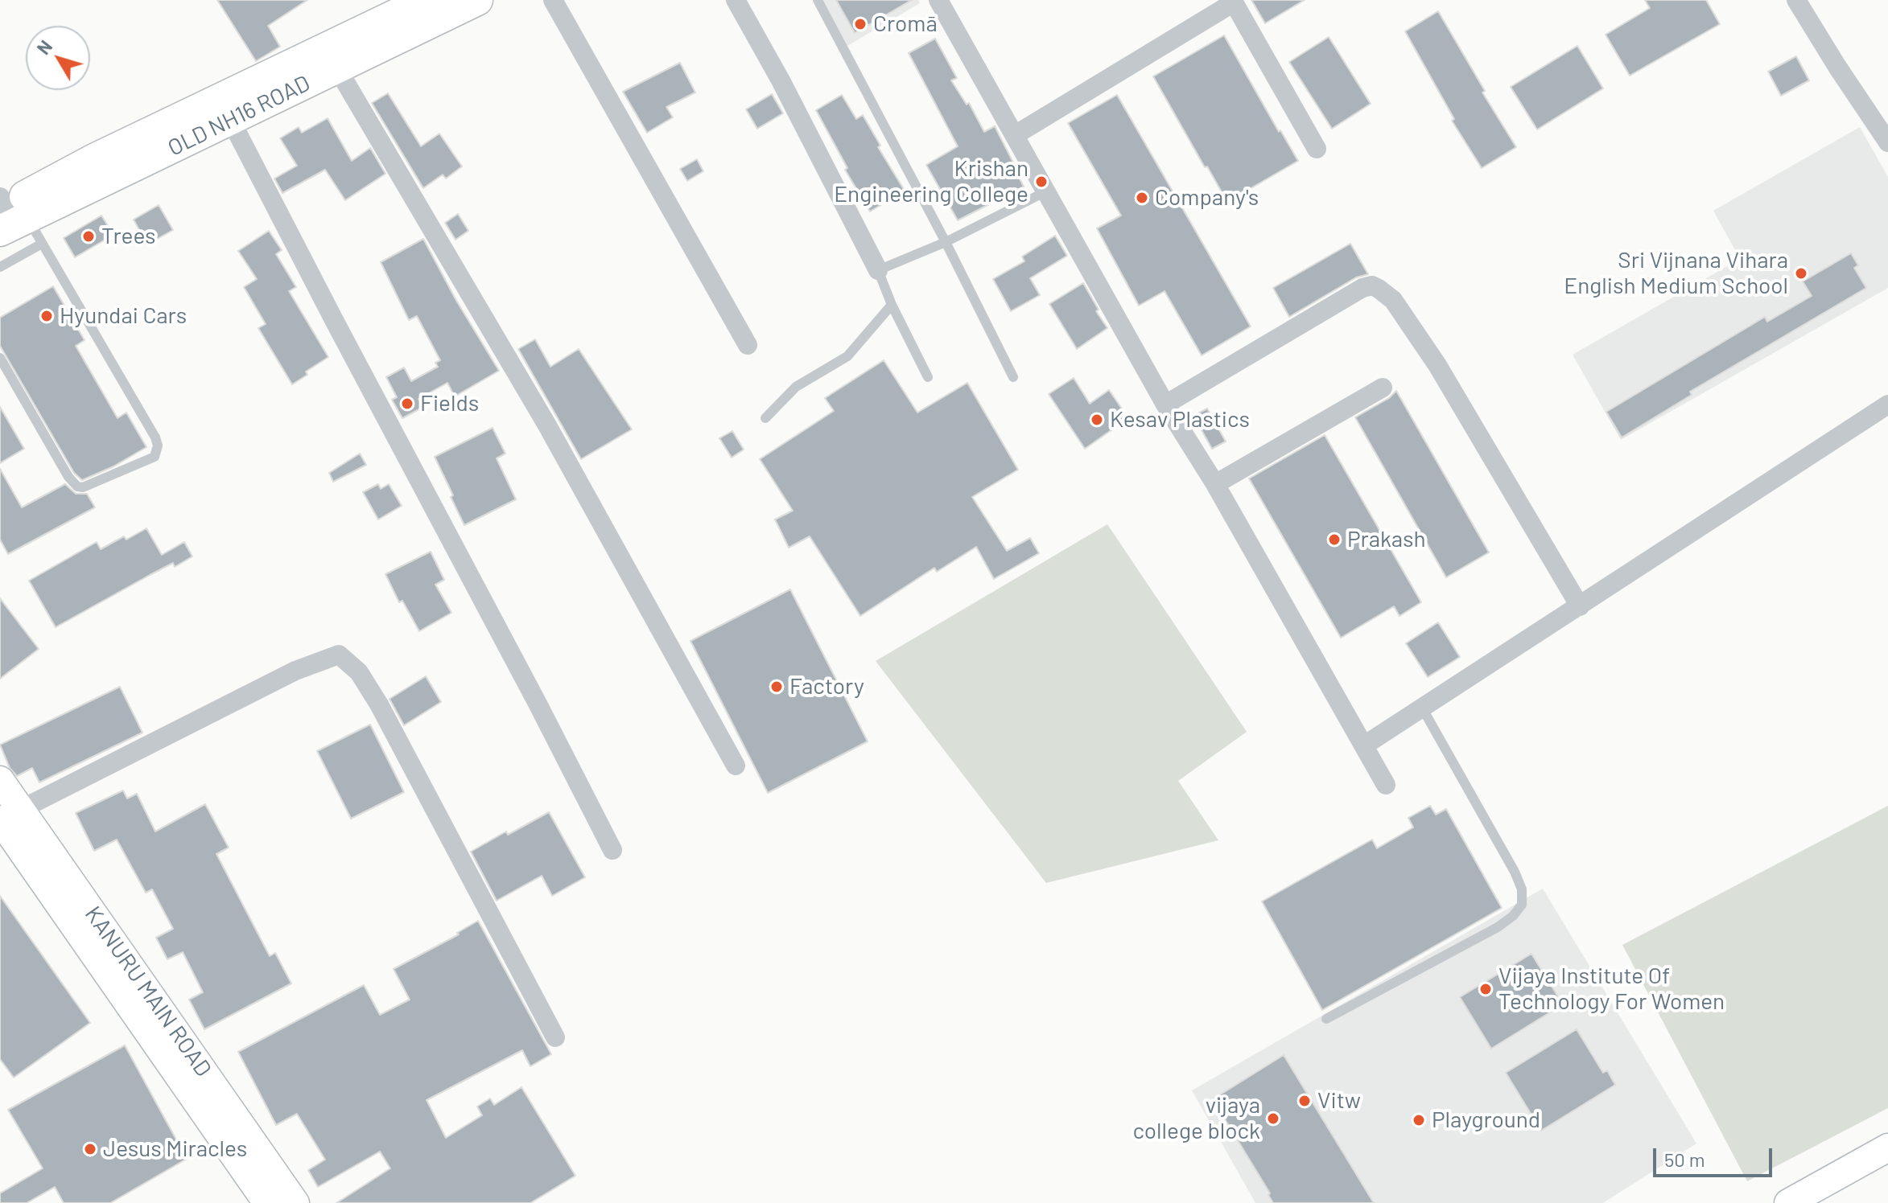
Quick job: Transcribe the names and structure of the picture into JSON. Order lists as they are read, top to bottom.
{
  "streets": {
    "main road": ["OLD NH16 ROAD", "KANURU MAIN ROAD"]
  },
  "places": [
    "Cromā",
    "Krishan Engineering College",
    "Company's",
    "Trees",
    "Sri Vijnana Vihara English Medium School",
    "Hyundai Cars",
    "Fields",
    "Kesav Plastics",
    "Prakash",
    "Factory",
    "Vijaya Institute Of Technology For Women",
    "Vitw",
    "vijaya college block",
    "Playground",
    "Jesus Miracles"
  ],
  "scale_bar": "50 m",
  "north": "top left"
}
